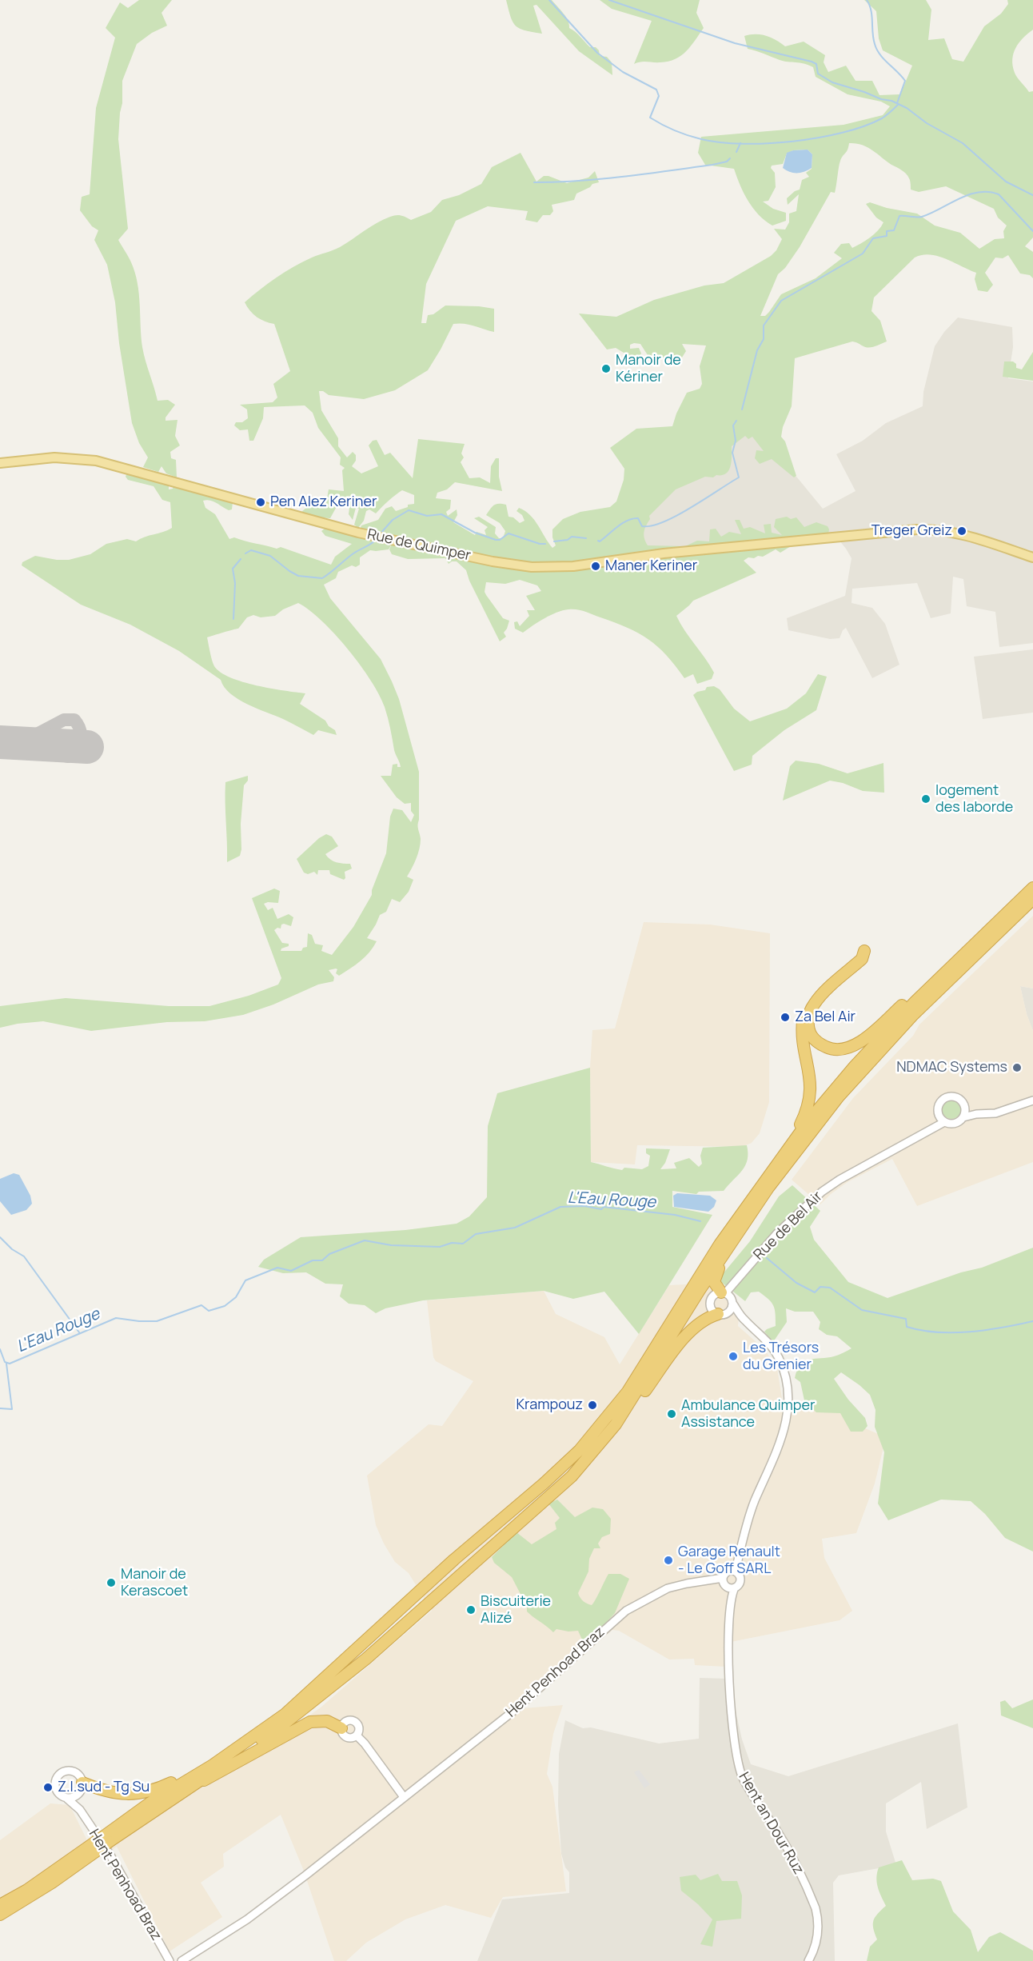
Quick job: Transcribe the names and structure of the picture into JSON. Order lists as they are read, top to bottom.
{
  "streets": {
    "main road": ["Rue de Quimper"],
    "street": ["Rue de Bel Air", "Hent Penhoad Braz", "Hent an Dour Ruz"]
  },
  "crossings": [
    ["Hent Penhoad Braz", "Hent an Dour Ruz"]
  ],
  "water": ["L'Eau Rouge"],
  "places": [
    "Manoir de Kériner",
    "Pen Alez Keriner",
    "Treger Greiz",
    "Maner Keriner",
    "logement des laborde",
    "Za Bel Air",
    "NDMAC Systems",
    "Les Trésors du Grenier",
    "Krampouz",
    "Ambulance Quimper Assistance",
    "Garage Renault - Le Goff SARL",
    "Manoir de Kerascoet",
    "Biscuiterie Alizé",
    "Z.I.sud - Tg Su"
  ]
}
